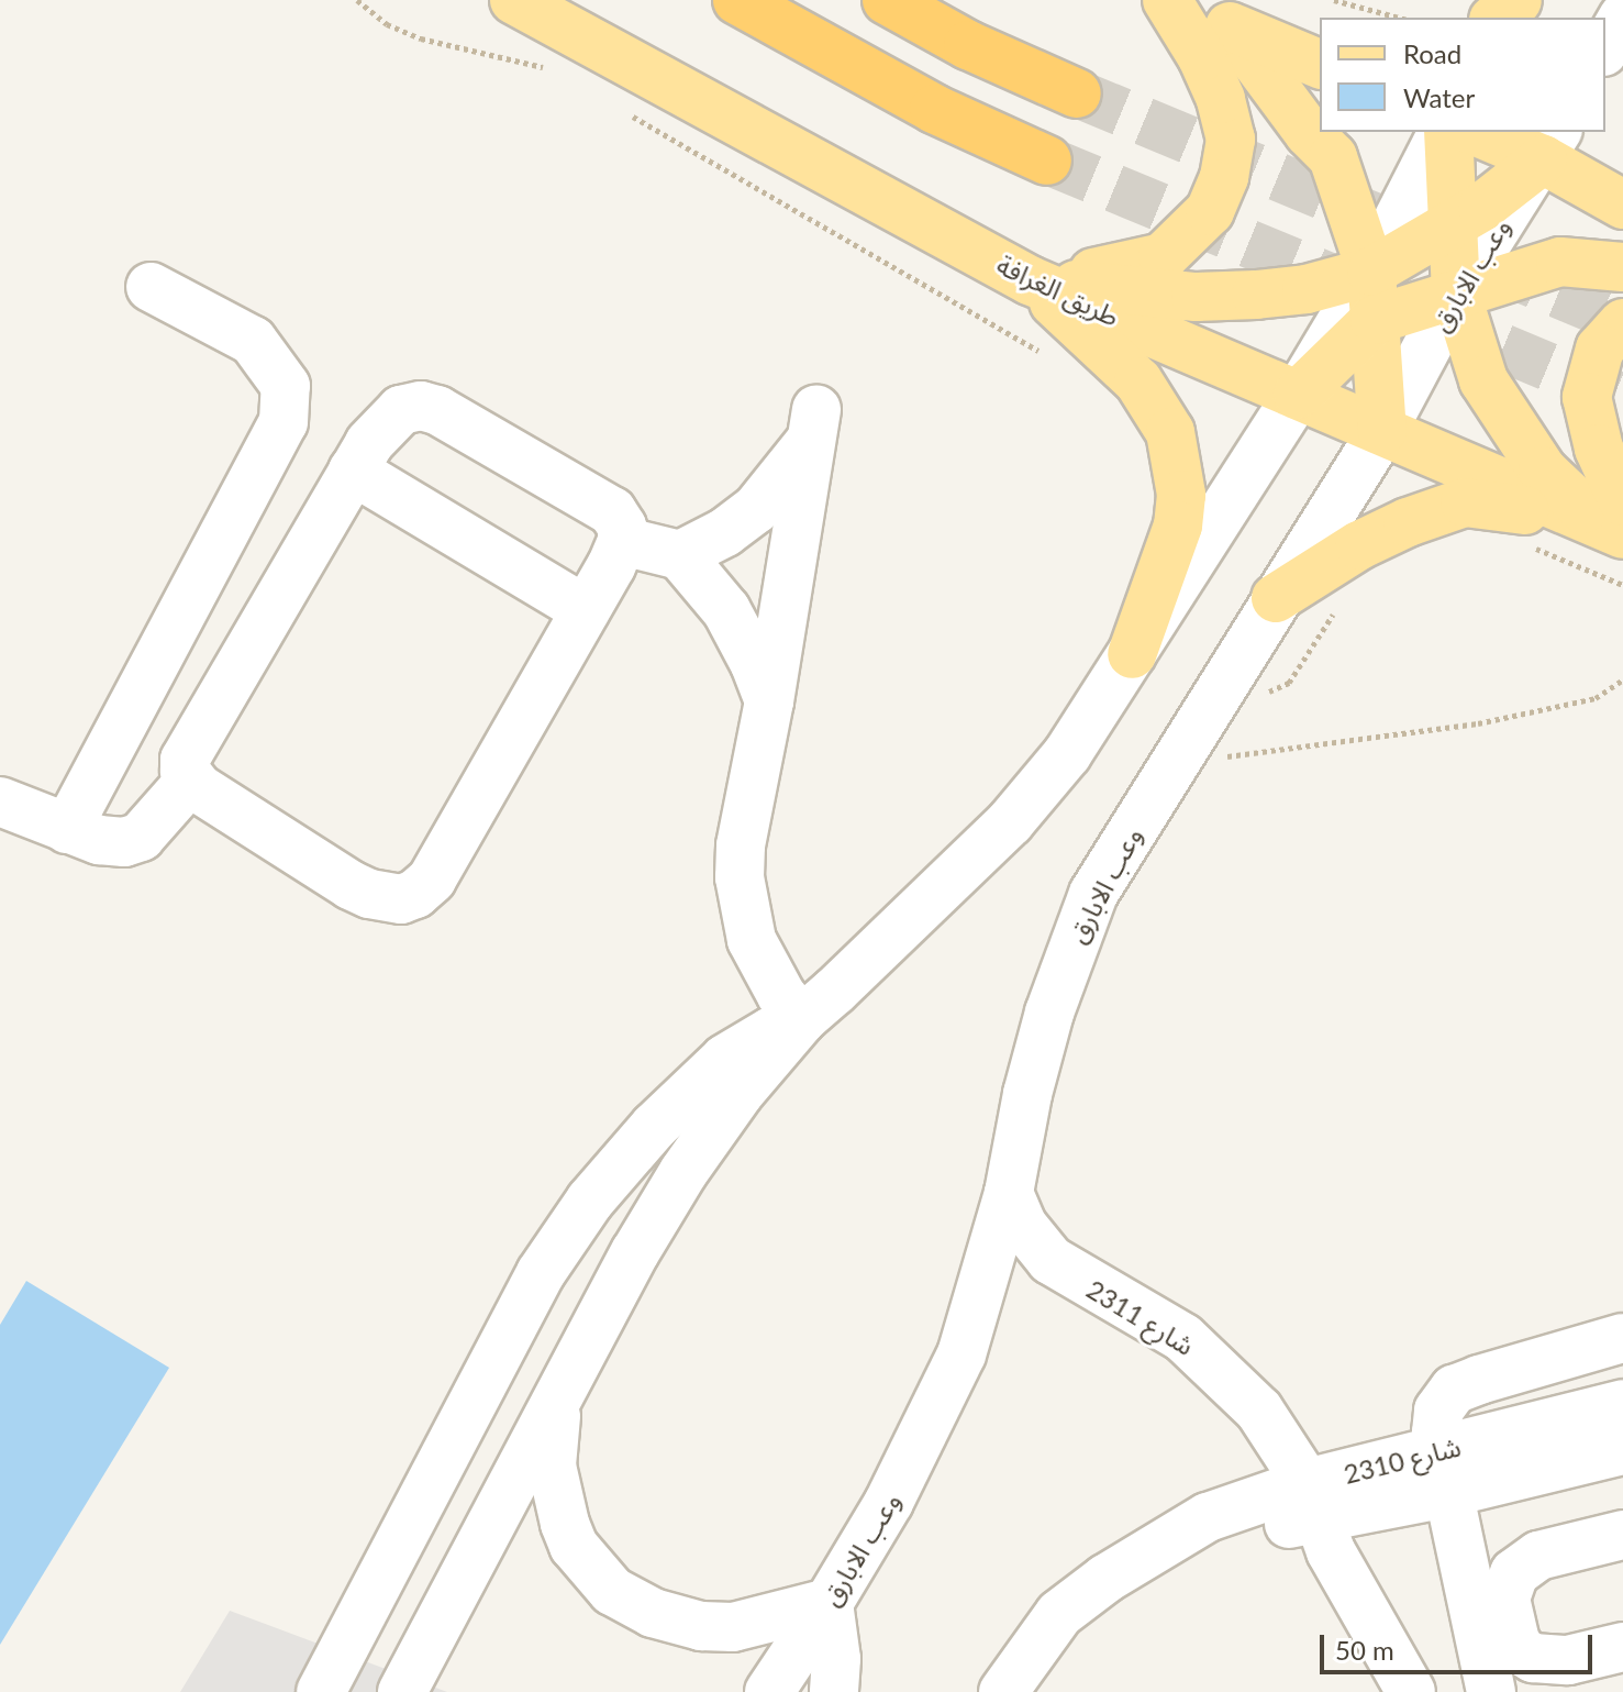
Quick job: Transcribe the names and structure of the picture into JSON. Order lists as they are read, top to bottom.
{
  "streets": {
    "main road": ["طريق الغرافة"],
    "street": ["وعب الابارق", "شارع 2311", "شارع 2310"]
  },
  "crossings": [
    ["وعب الابارق", "طريق الغرافة"],
    ["وعب الابارق", "شارع 2311"],
    ["شارع 2311", "شارع 2310"]
  ],
  "legend": ["Road", "Water"],
  "scale_bar": "50 m"
}
